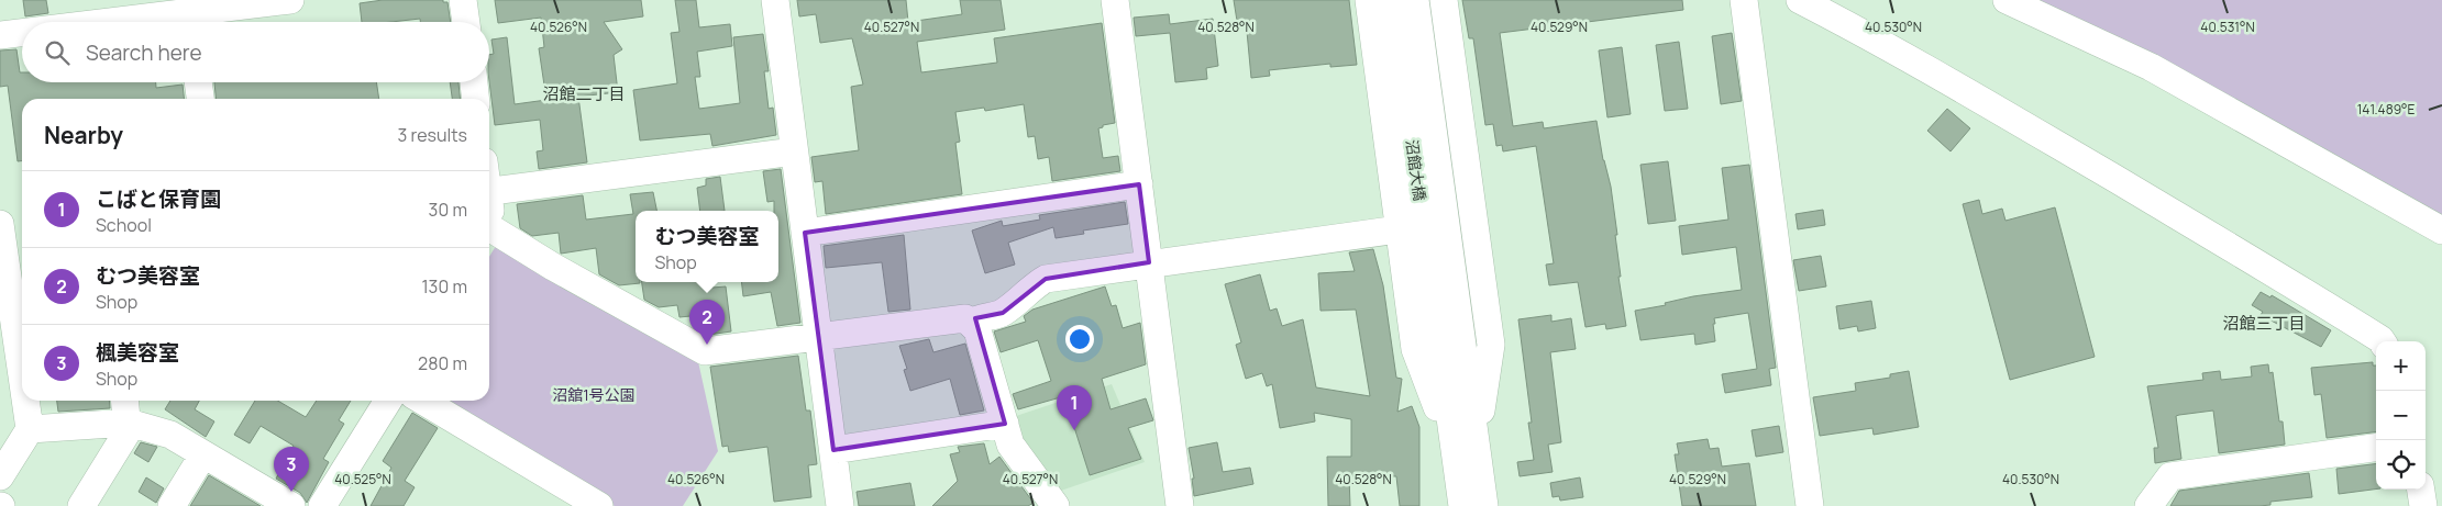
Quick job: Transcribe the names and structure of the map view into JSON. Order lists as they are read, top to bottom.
{
  "streets": {
    "street": ["沼館大橋"]
  },
  "districts": ["沼館二丁目", "沼館三丁目"],
  "parks": ["沼舘1号公園"],
  "page": {
    "search": "Search here",
    "heading": ["Nearby", "3 results"],
    "list": [
      {
        "mark": "1",
        "name": "こばと保育園",
        "note": "School",
        "value": "30 m"
      },
      {
        "mark": "2",
        "name": "むつ美容室",
        "note": "Shop",
        "value": "130 m"
      },
      {
        "mark": "3",
        "name": "楓美容室",
        "note": "Shop",
        "value": "280 m"
      }
    ],
    "popup": ["むつ美容室", "Shop"],
    "pins": ["2", "1", "3"],
    "map_buttons": ["+", "−"]
  },
  "coordinates": [
    "40.526°N",
    "40.527°N",
    "40.528°N",
    "40.529°N",
    "40.530°N",
    "40.531°N",
    "141.489°E",
    "40.525°N"
  ]
}
